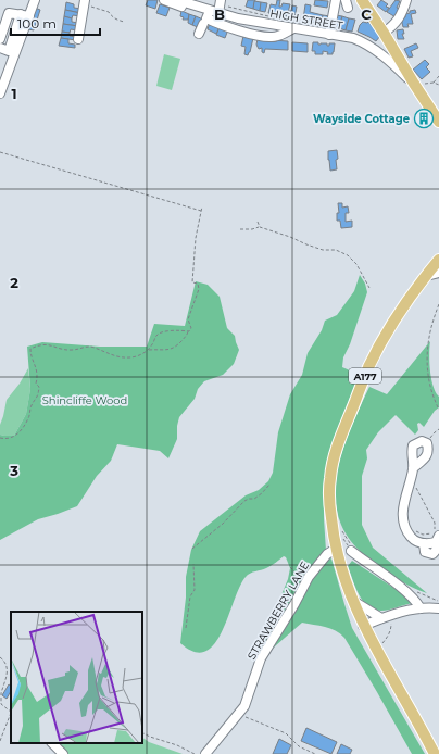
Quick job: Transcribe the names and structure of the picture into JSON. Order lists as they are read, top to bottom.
{
  "streets": {
    "main road": ["A177"],
    "street": ["HIGH STREET", "STRAWBERRY LANE"]
  },
  "crossings": [
    ["A177", "STRAWBERRY LANE"]
  ],
  "parks": ["Shincliffe Wood"],
  "places": {
    "building": ["Wayside Cottage"]
  },
  "scale_bar": "100 m",
  "grid": {
    "columns": ["B", "C"],
    "rows": ["1", "2", "3"]
  }
}
